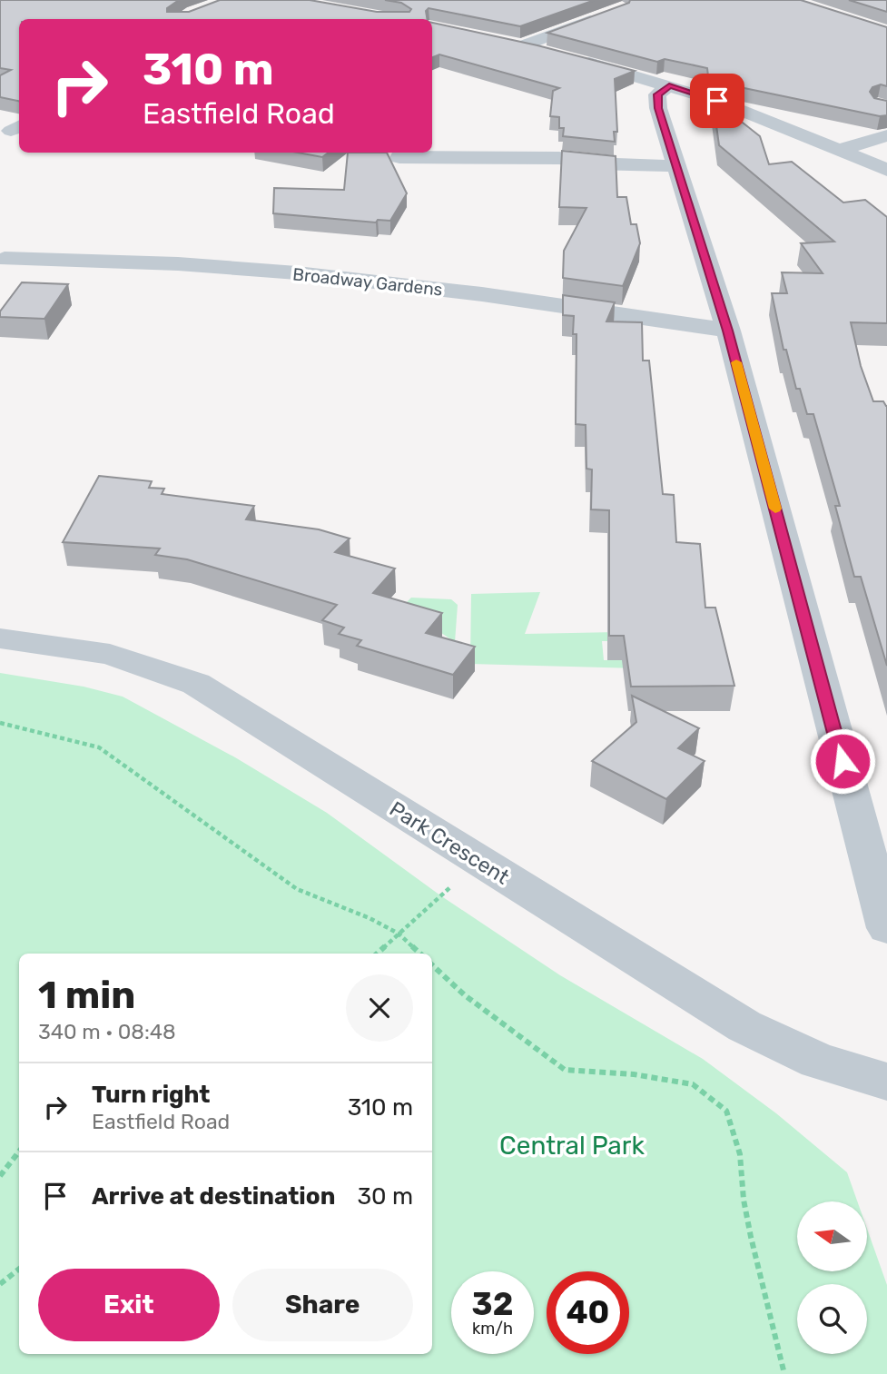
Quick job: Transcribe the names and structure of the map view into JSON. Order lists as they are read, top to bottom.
{
  "streets": {
    "street": ["Broadway Gardens", "Park Crescent"]
  },
  "parks": ["Central Park"],
  "north": "left",
  "page": {
    "turn": ["310 m", "Eastfield Road"],
    "heading": ["1 min", "340 m · 08:48"],
    "list": [
      {
        "name": "Turn right",
        "note": "Eastfield Road",
        "value": "310 m"
      },
      {
        "name": "Arrive at destination",
        "value": "30 m"
      }
    ],
    "buttons": ["Exit", "Share"],
    "speed": "32 km/h",
    "limit": "40"
  }
}
